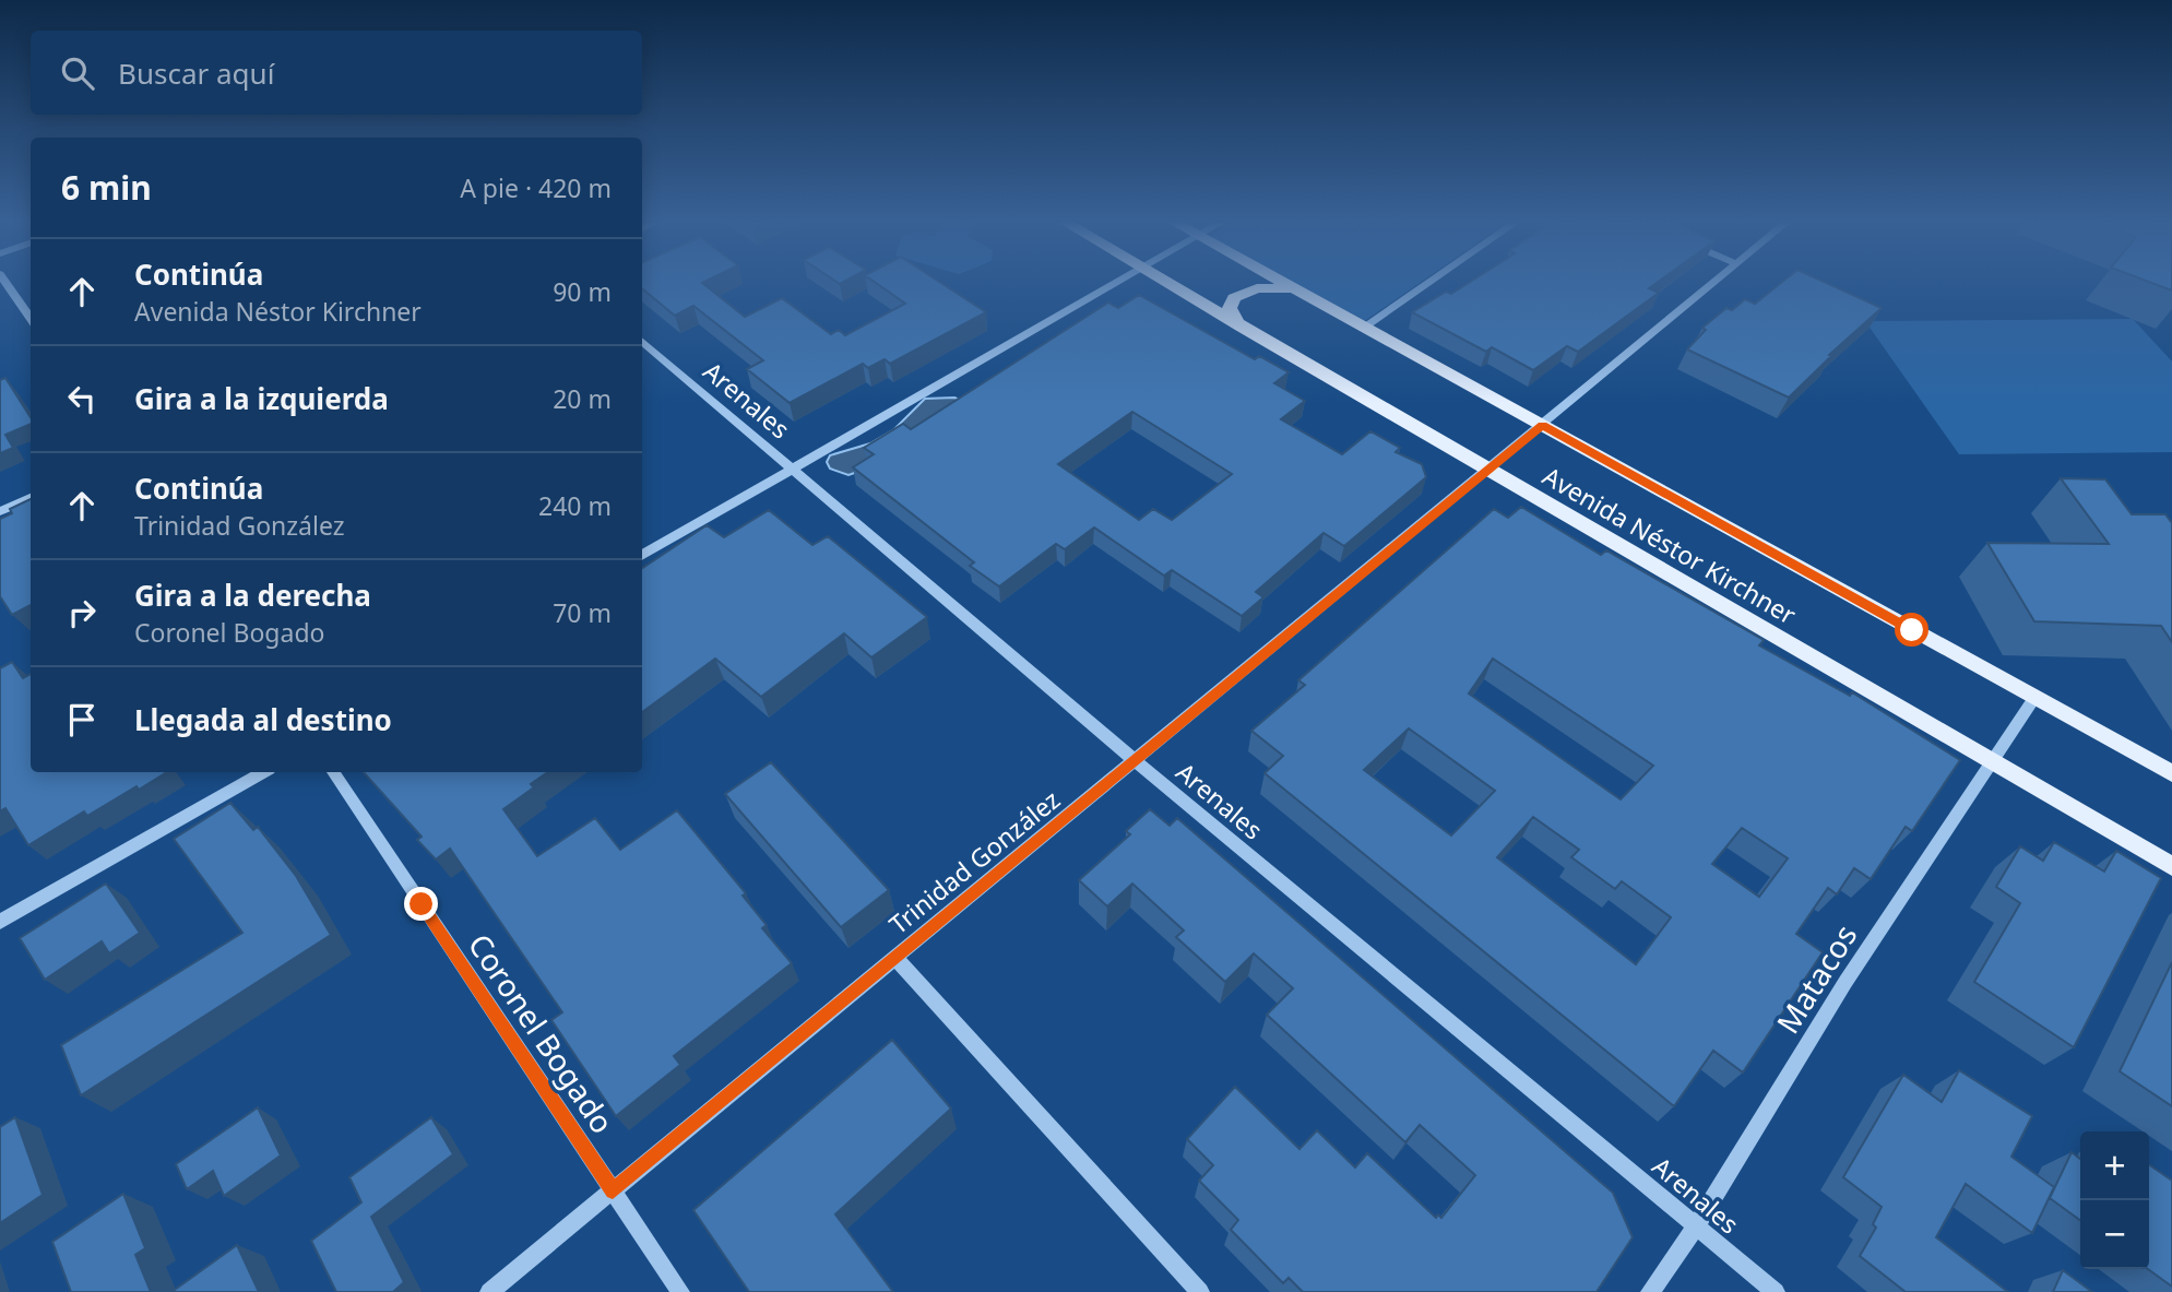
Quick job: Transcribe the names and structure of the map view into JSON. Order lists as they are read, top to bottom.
{
  "streets": {
    "main road": ["Avenida Néstor Kirchner"],
    "street": [
      "Arenales",
      "Trinidad González",
      "Matacos",
      "Coronel Bogado"
    ]
  },
  "crossings": [
    ["Arenales", "Trinidad González"],
    ["Arenales", "Matacos"],
    ["Avenida Néstor Kirchner", "Trinidad González"],
    ["Avenida Néstor Kirchner", "Matacos"],
    ["Trinidad González", "Coronel Bogado"]
  ],
  "page": {
    "search": "Buscar aquí",
    "heading": ["6 min", "A pie · 420 m"],
    "list": [
      ["Continúa", "Avenida Néstor Kirchner", "90 m"],
      ["Gira a la izquierda", "20 m"],
      ["Continúa", "Trinidad González", "240 m"],
      ["Gira a la derecha", "Coronel Bogado", "70 m"],
      "Llegada al destino"
    ],
    "map_buttons": ["+", "−"]
  }
}
